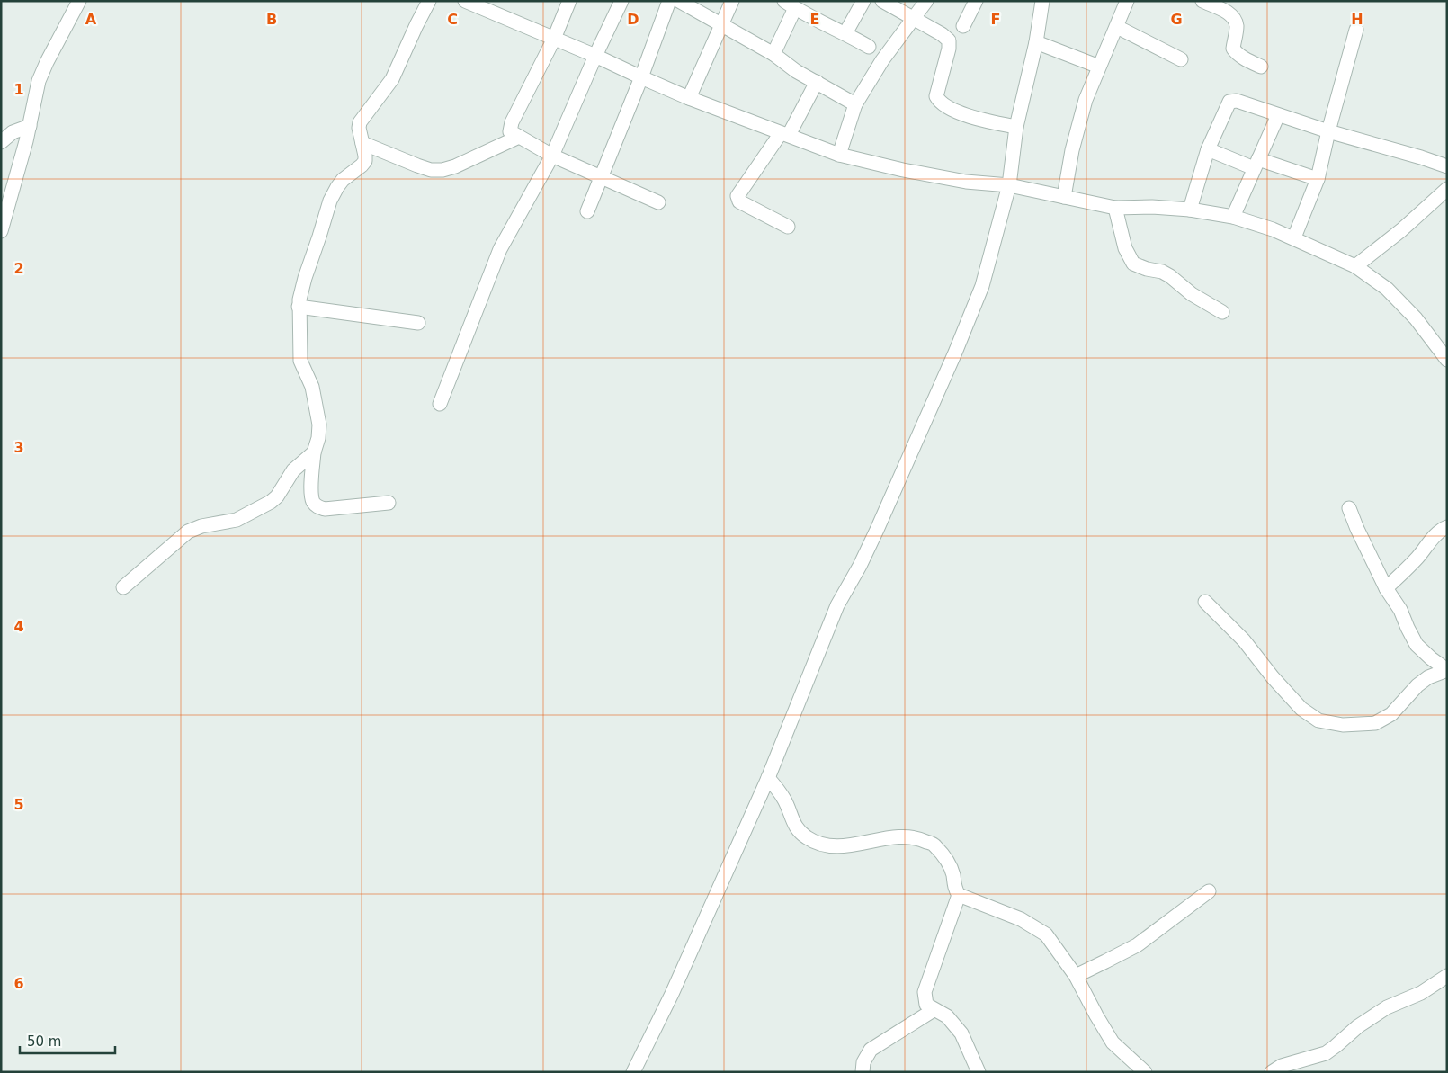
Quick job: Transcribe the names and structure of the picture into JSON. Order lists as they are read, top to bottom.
{
  "scale_bar": "50 m",
  "grid": {
    "columns": [
      "A",
      "B",
      "C",
      "D",
      "E",
      "F",
      "G",
      "H"
    ],
    "rows": [
      "1",
      "2",
      "3",
      "4",
      "5",
      "6"
    ]
  }
}
